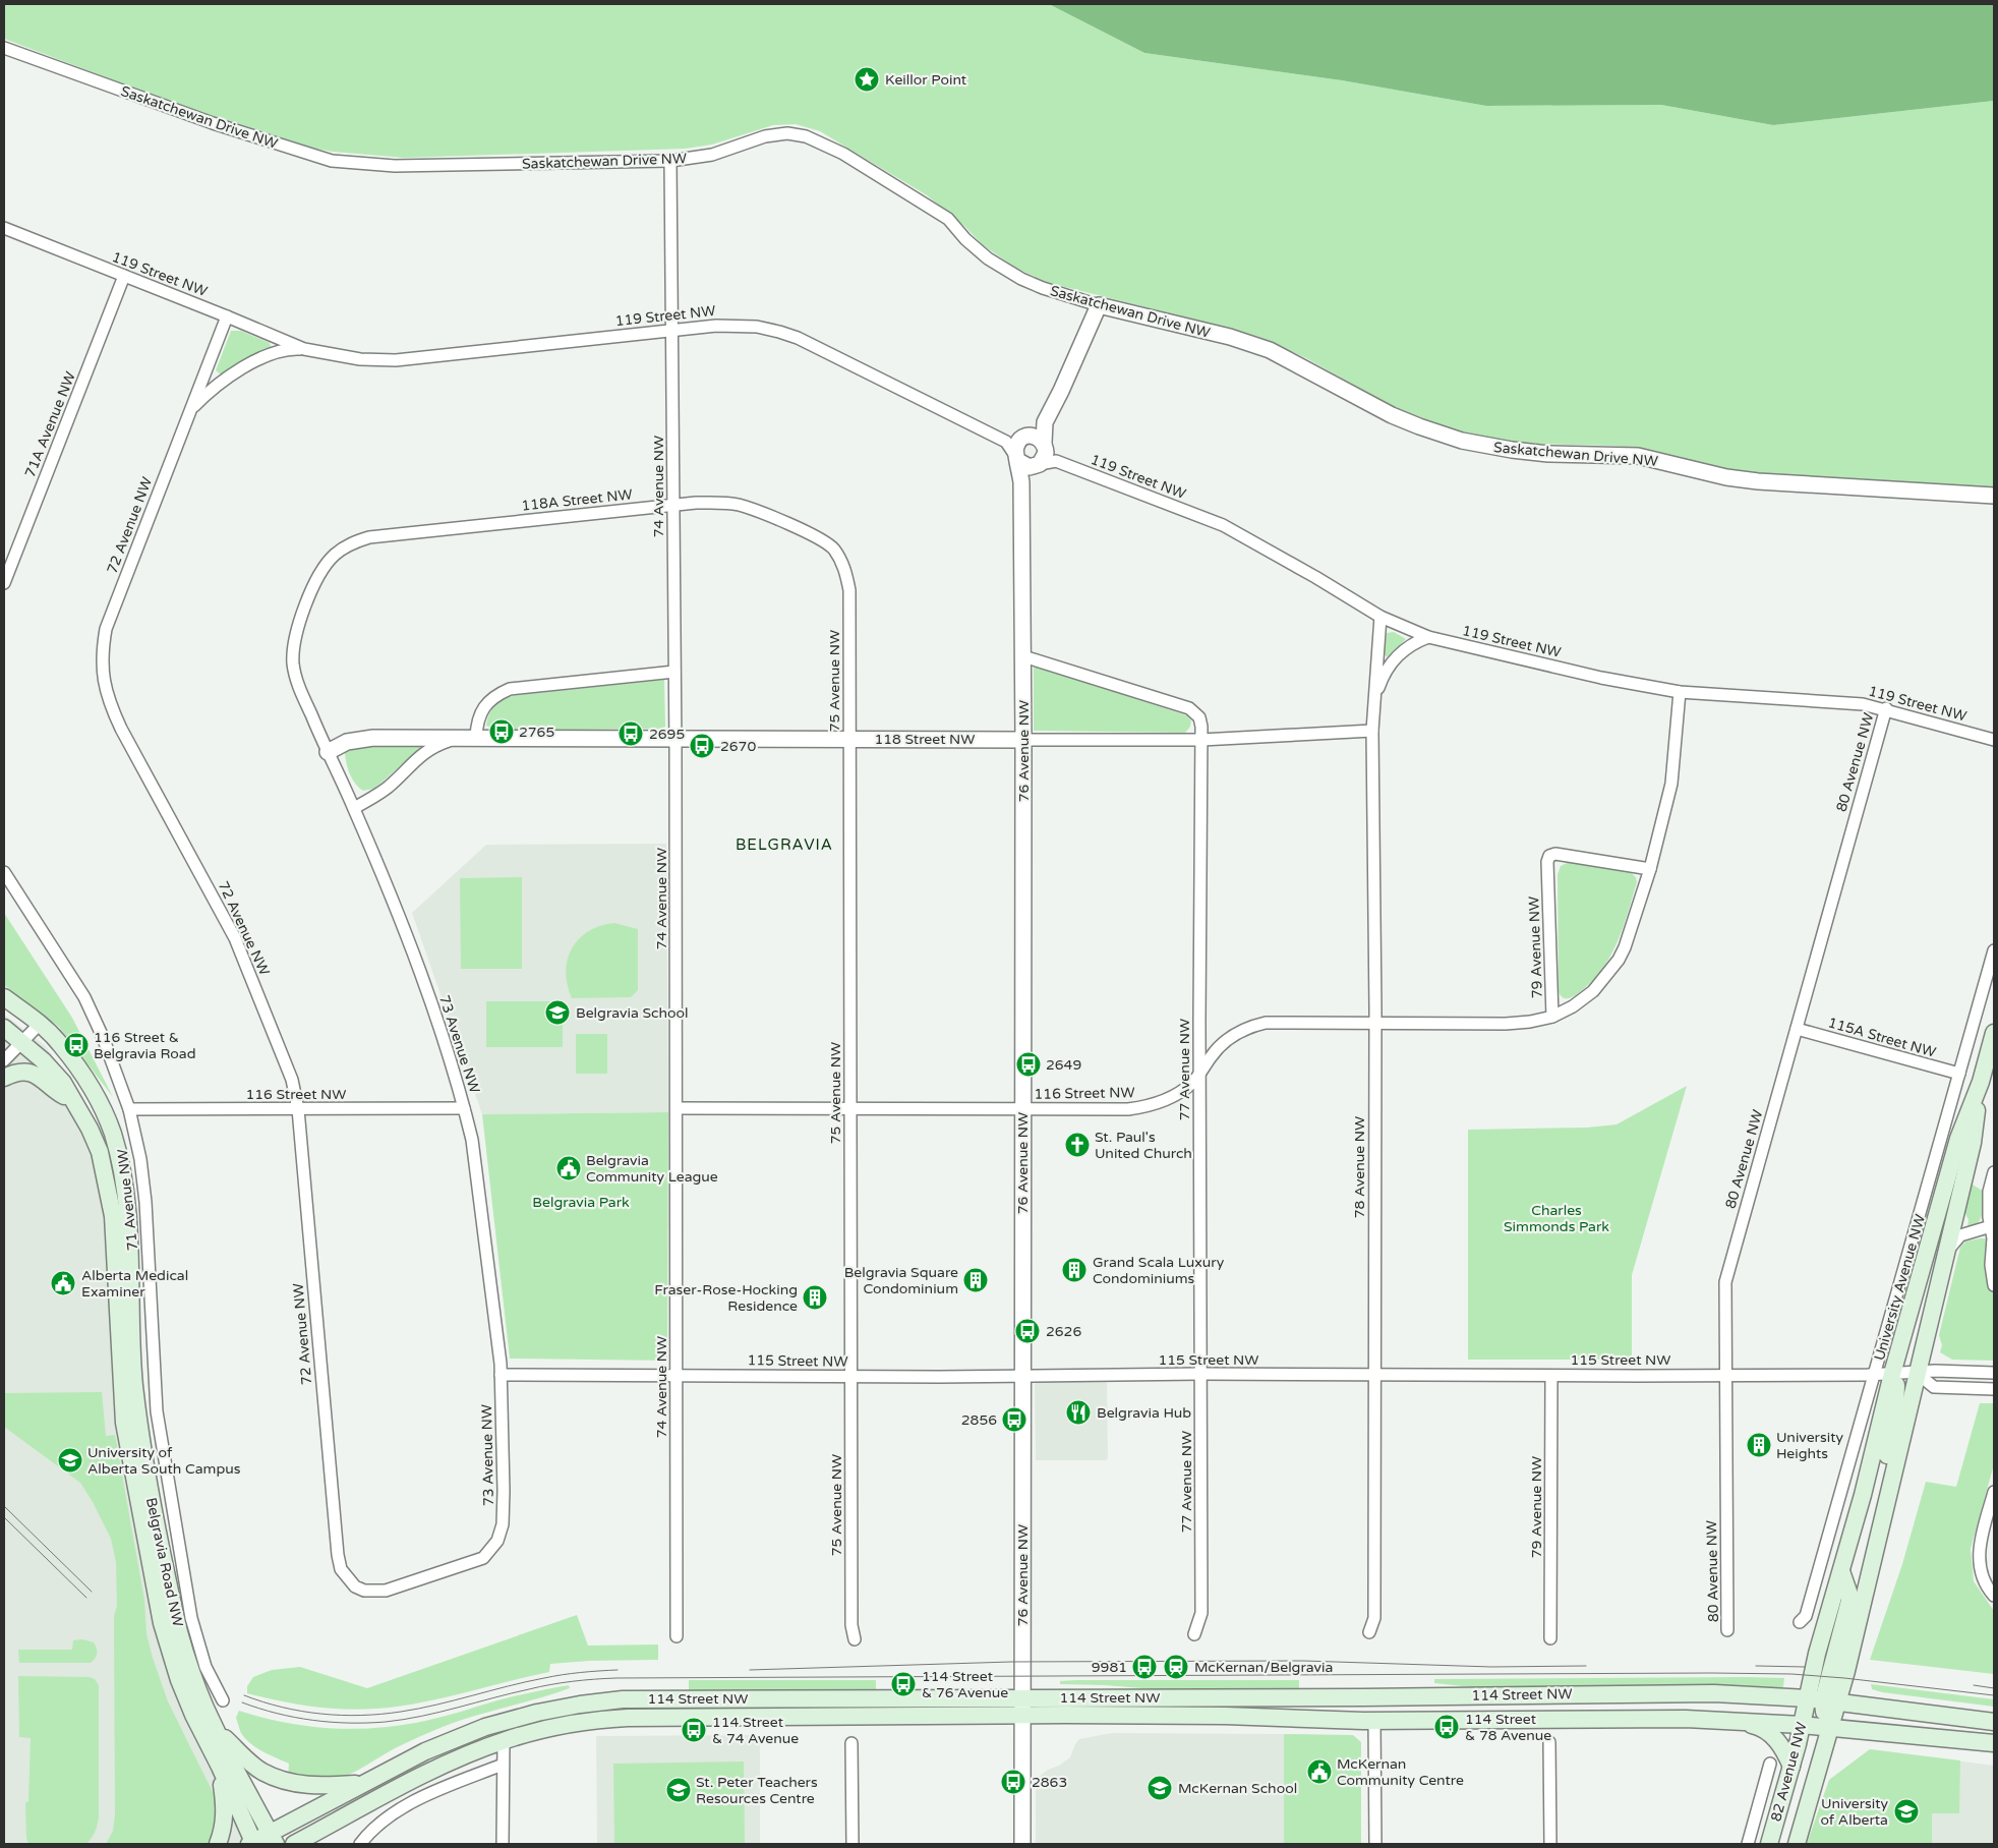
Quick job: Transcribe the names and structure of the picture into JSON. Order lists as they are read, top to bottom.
{
  "streets": {
    "main road": [
      "University Avenue NW",
      "Belgravia Road NW",
      "114 Street NW",
      "82 Avenue NW"
    ],
    "street": [
      "Saskatchewan Drive NW",
      "119 Street NW",
      "71A Avenue NW",
      "74 Avenue NW",
      "118A Street NW",
      "72 Avenue NW",
      "75 Avenue NW",
      "118 Street NW",
      "76 Avenue NW",
      "80 Avenue NW",
      "79 Avenue NW",
      "115A Street NW",
      "73 Avenue NW",
      "77 Avenue NW",
      "116 Street NW",
      "78 Avenue NW",
      "71 Avenue NW",
      "115 Street NW"
    ]
  },
  "crossings": [
    ["Saskatchewan Drive NW", "74 Avenue NW"],
    ["119 Street NW", "71A Avenue NW"],
    ["119 Street NW", "74 Avenue NW"],
    ["119 Street NW", "72 Avenue NW"],
    ["119 Street NW", "76 Avenue NW"],
    ["119 Street NW", "80 Avenue NW"],
    ["119 Street NW", "79 Avenue NW"],
    ["119 Street NW", "78 Avenue NW"],
    ["74 Avenue NW", "118A Street NW"],
    ["74 Avenue NW", "118 Street NW"],
    ["74 Avenue NW", "116 Street NW"],
    ["74 Avenue NW", "115 Street NW"],
    ["118A Street NW", "75 Avenue NW"],
    ["118A Street NW", "73 Avenue NW"],
    ["72 Avenue NW", "73 Avenue NW"],
    ["72 Avenue NW", "116 Street NW"],
    ["75 Avenue NW", "118 Street NW"],
    ["75 Avenue NW", "116 Street NW"],
    ["75 Avenue NW", "115 Street NW"],
    ["118 Street NW", "76 Avenue NW"],
    ["118 Street NW", "73 Avenue NW"],
    ["118 Street NW", "77 Avenue NW"],
    ["118 Street NW", "78 Avenue NW"],
    ["76 Avenue NW", "77 Avenue NW"],
    ["76 Avenue NW", "116 Street NW"],
    ["76 Avenue NW", "115 Street NW"],
    ["76 Avenue NW", "114 Street NW"],
    ["80 Avenue NW", "115A Street NW"],
    ["80 Avenue NW", "115 Street NW"],
    ["79 Avenue NW", "116 Street NW"],
    ["79 Avenue NW", "115 Street NW"],
    ["115A Street NW", "University Avenue NW"],
    ["73 Avenue NW", "116 Street NW"],
    ["73 Avenue NW", "115 Street NW"],
    ["77 Avenue NW", "116 Street NW"],
    ["77 Avenue NW", "115 Street NW"],
    ["116 Street NW", "78 Avenue NW"],
    ["116 Street NW", "71 Avenue NW"],
    ["78 Avenue NW", "115 Street NW"],
    ["University Avenue NW", "115 Street NW"],
    ["University Avenue NW", "114 Street NW"],
    ["University Avenue NW", "82 Avenue NW"],
    ["Belgravia Road NW", "114 Street NW"],
    ["114 Street NW", "82 Avenue NW"]
  ],
  "districts": ["BELGRAVIA"],
  "parks": ["Belgravia Park", "Charles Simmonds Park"],
  "places": {
    "place": ["Keillor Point"],
    "bus stop": [
      "2765",
      "2695",
      "2670",
      "116 Street & Belgravia Road",
      "2649",
      "2626",
      "2856",
      "9981",
      "114 Street & 76 Avenue",
      "114 Street & 78 Avenue",
      "114 Street & 74 Avenue",
      "2863"
    ],
    "school or university": [
      "Belgravia School",
      "University of Alberta South Campus",
      "McKernan School",
      "St. Peter Teachers Resources Centre",
      "University of Alberta"
    ],
    "church": ["St. Paul's United Church"],
    "public building": ["Belgravia Community League", "Alberta Medical Examiner", "McKernan Community Centre"],
    "building": [
      "Grand Scala Luxury Condominiums",
      "Belgravia Square Condominium",
      "Fraser-Rose-Hocking Residence",
      "University Heights"
    ],
    "restaurant": ["Belgravia Hub"],
    "station": ["McKernan/Belgravia"]
  }
}
